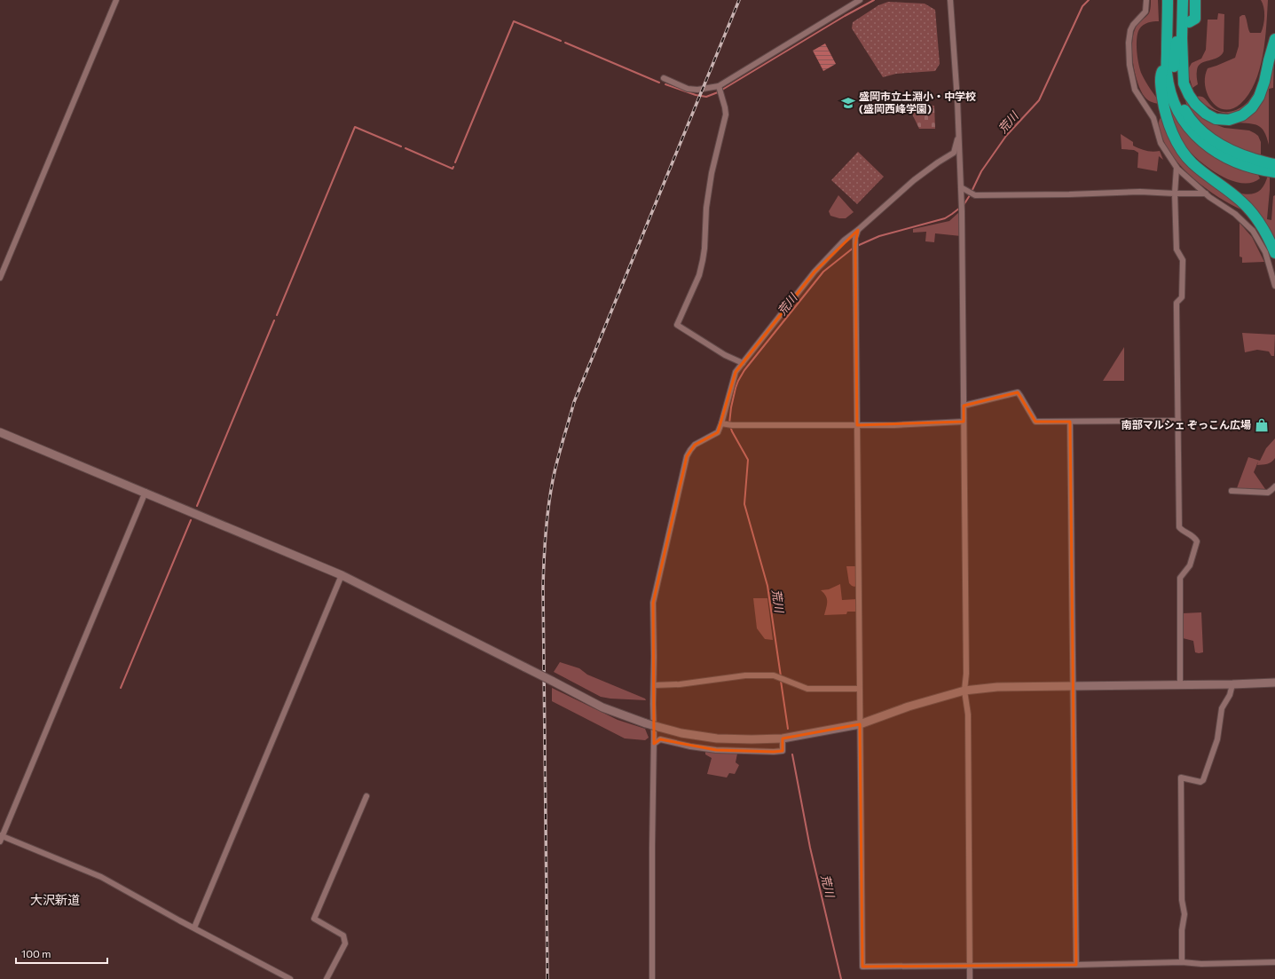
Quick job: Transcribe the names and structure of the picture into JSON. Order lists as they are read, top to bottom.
{
  "districts": ["大沢新道"],
  "water": ["荒川"],
  "places": {
    "school or university": ["盛岡市立土淵小・中学校 (盛岡西峰学園)"],
    "shop": ["南部マルシェ ぞっこん広場"]
  },
  "scale_bar": "100 m"
}
